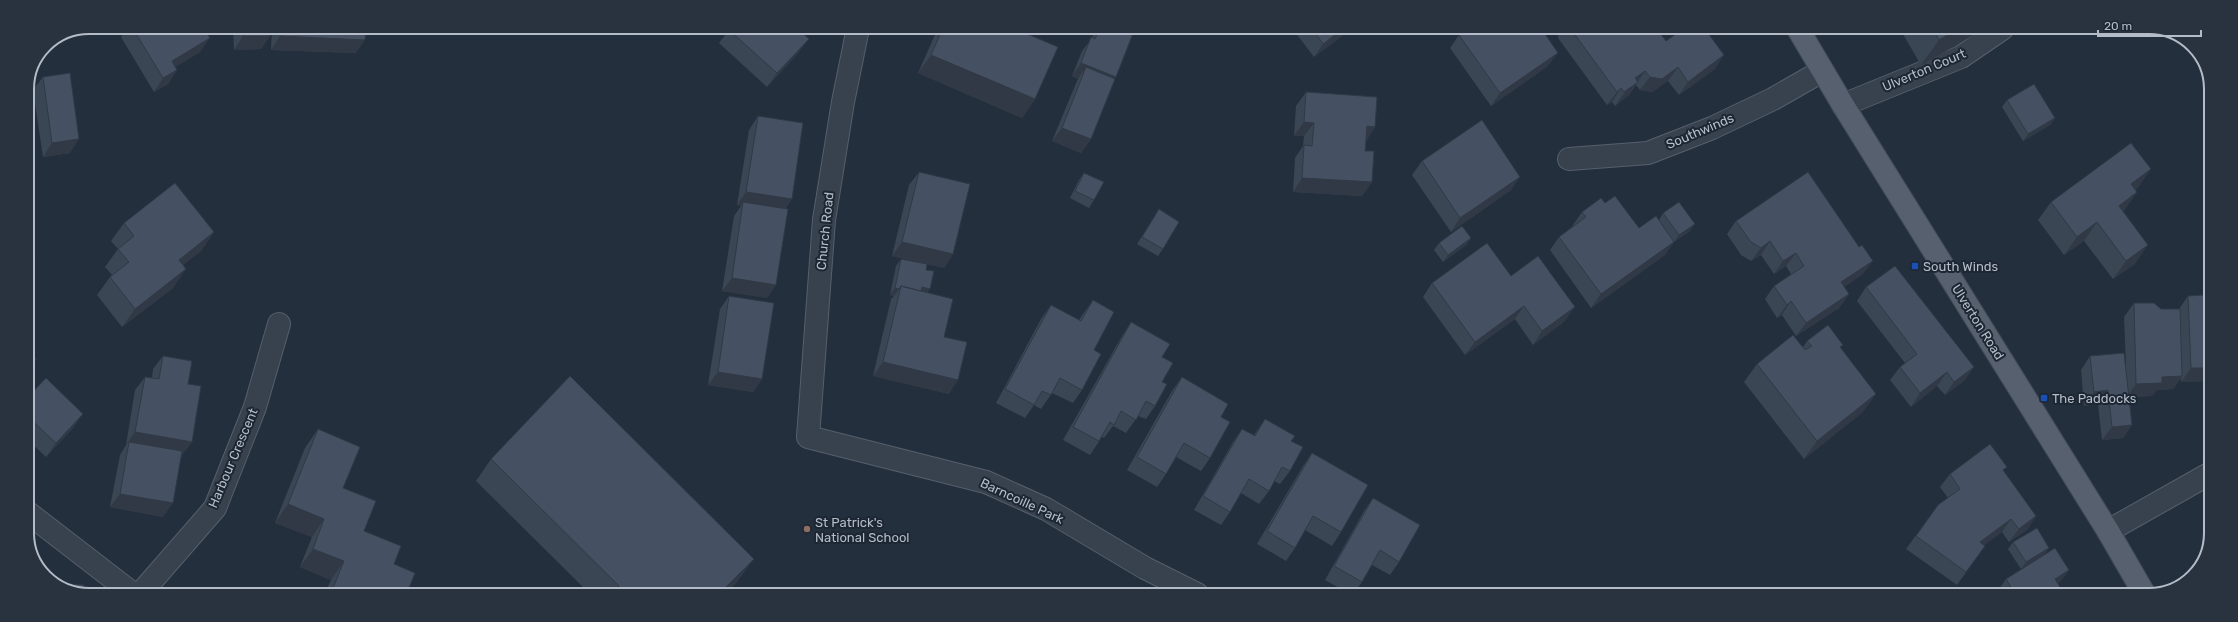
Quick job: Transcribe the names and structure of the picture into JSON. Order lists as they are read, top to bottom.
{
  "streets": {
    "main road": ["Ulverton Road"],
    "street": [
      "Ulverton Court",
      "Southwinds",
      "Church Road",
      "Harbour Crescent",
      "Barncoille Park"
    ]
  },
  "crossings": [
    ["Ulverton Court", "Ulverton Road"],
    ["Southwinds", "Ulverton Road"],
    ["Church Road", "Barncoille Park"]
  ],
  "places": {
    "transit": ["South Winds", "The Paddocks"],
    "other": ["St Patrick's National School"]
  },
  "scale_bar": "20 m"
}
